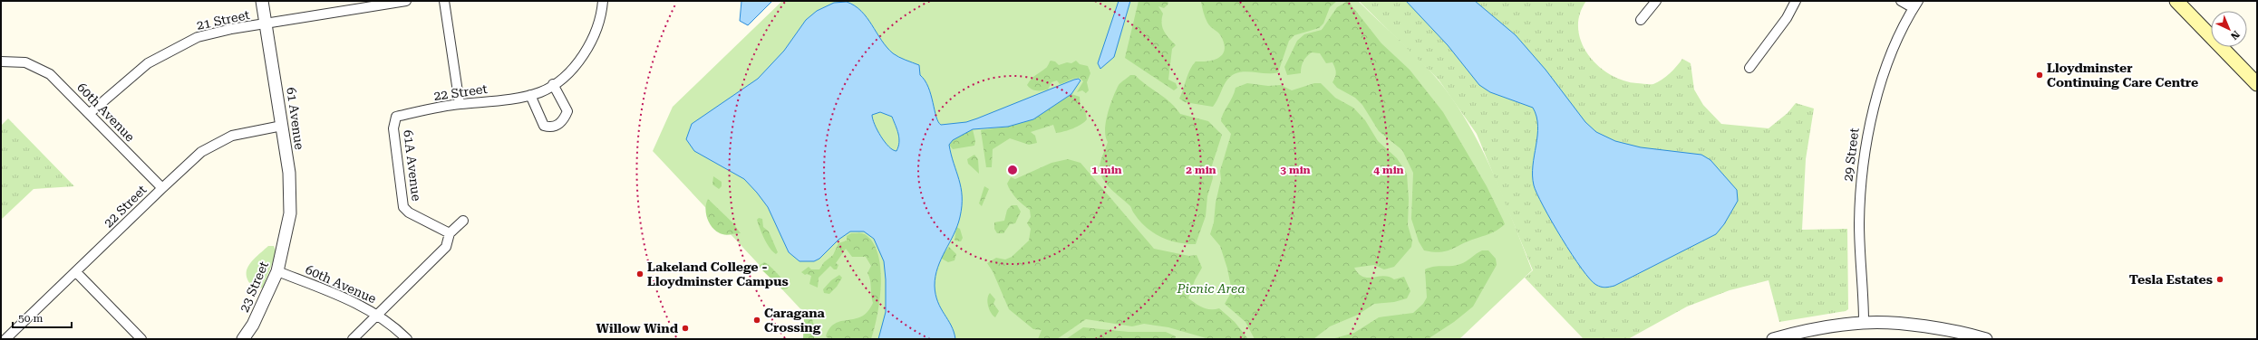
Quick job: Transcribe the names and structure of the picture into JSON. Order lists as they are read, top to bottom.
{
  "streets": {
    "street": [
      "21 Street",
      "22 Street",
      "60th Avenue",
      "61 Avenue",
      "29 Street",
      "61A Avenue",
      "23 Street"
    ]
  },
  "crossings": [
    ["21 Street", "60th Avenue"],
    ["21 Street", "61 Avenue"],
    ["22 Street", "60th Avenue"],
    ["22 Street", "61 Avenue"],
    ["22 Street", "61A Avenue"],
    ["60th Avenue", "23 Street"],
    ["61 Avenue", "23 Street"]
  ],
  "parks": ["Picnic Area"],
  "places": [
    "Lloydminster Continuing Care Centre",
    "Lakeland College - Lloydminster Campus",
    "Tesla Estates",
    "Caragana Crossing",
    "Willow Wind"
  ],
  "scale_bar": "50 m",
  "north": "bottom right",
  "rings": [
    "1 min",
    "2 min",
    "3 min",
    "4 min"
  ]
}
